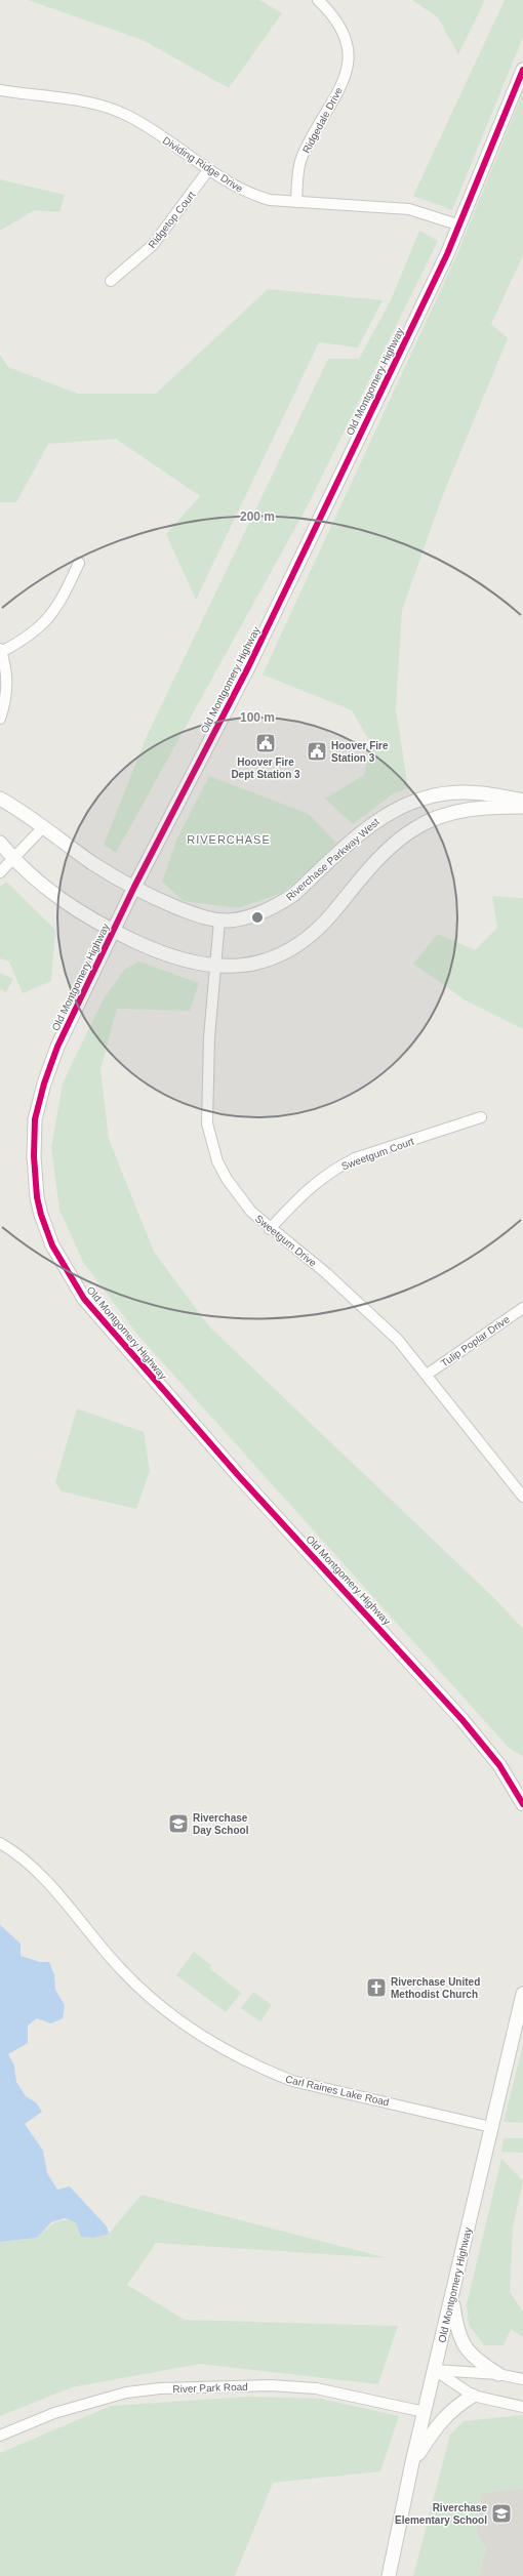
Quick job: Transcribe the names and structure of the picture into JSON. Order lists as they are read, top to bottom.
{
  "streets": {
    "street": [
      "Ridgedale Drive",
      "Dividing Ridge Drive",
      "Ridgetop Court",
      "Old Montgomery Highway",
      "Riverchase Parkway West",
      "Sweetgum Court",
      "Sweetgum Drive",
      "Tulip Poplar Drive",
      "Carl Raines Lake Road",
      "River Park Road"
    ]
  },
  "crossings": [
    ["Ridgedale Drive", "Dividing Ridge Drive"],
    ["Dividing Ridge Drive", "Ridgetop Court"],
    ["Dividing Ridge Drive", "Old Montgomery Highway"],
    ["Old Montgomery Highway", "Riverchase Parkway West"],
    ["Old Montgomery Highway", "Carl Raines Lake Road"],
    ["Old Montgomery Highway", "River Park Road"],
    ["Riverchase Parkway West", "Sweetgum Drive"],
    ["Sweetgum Court", "Sweetgum Drive"],
    ["Sweetgum Drive", "Tulip Poplar Drive"]
  ],
  "districts": ["RIVERCHASE"],
  "places": {
    "public building": ["Hoover Fire Dept Station 3", "Hoover Fire Station 3"],
    "school or university": ["Riverchase Day School", "Riverchase Elementary School"],
    "church": ["Riverchase United Methodist Church"]
  },
  "rings": ["200 m", "100 m"]
}
